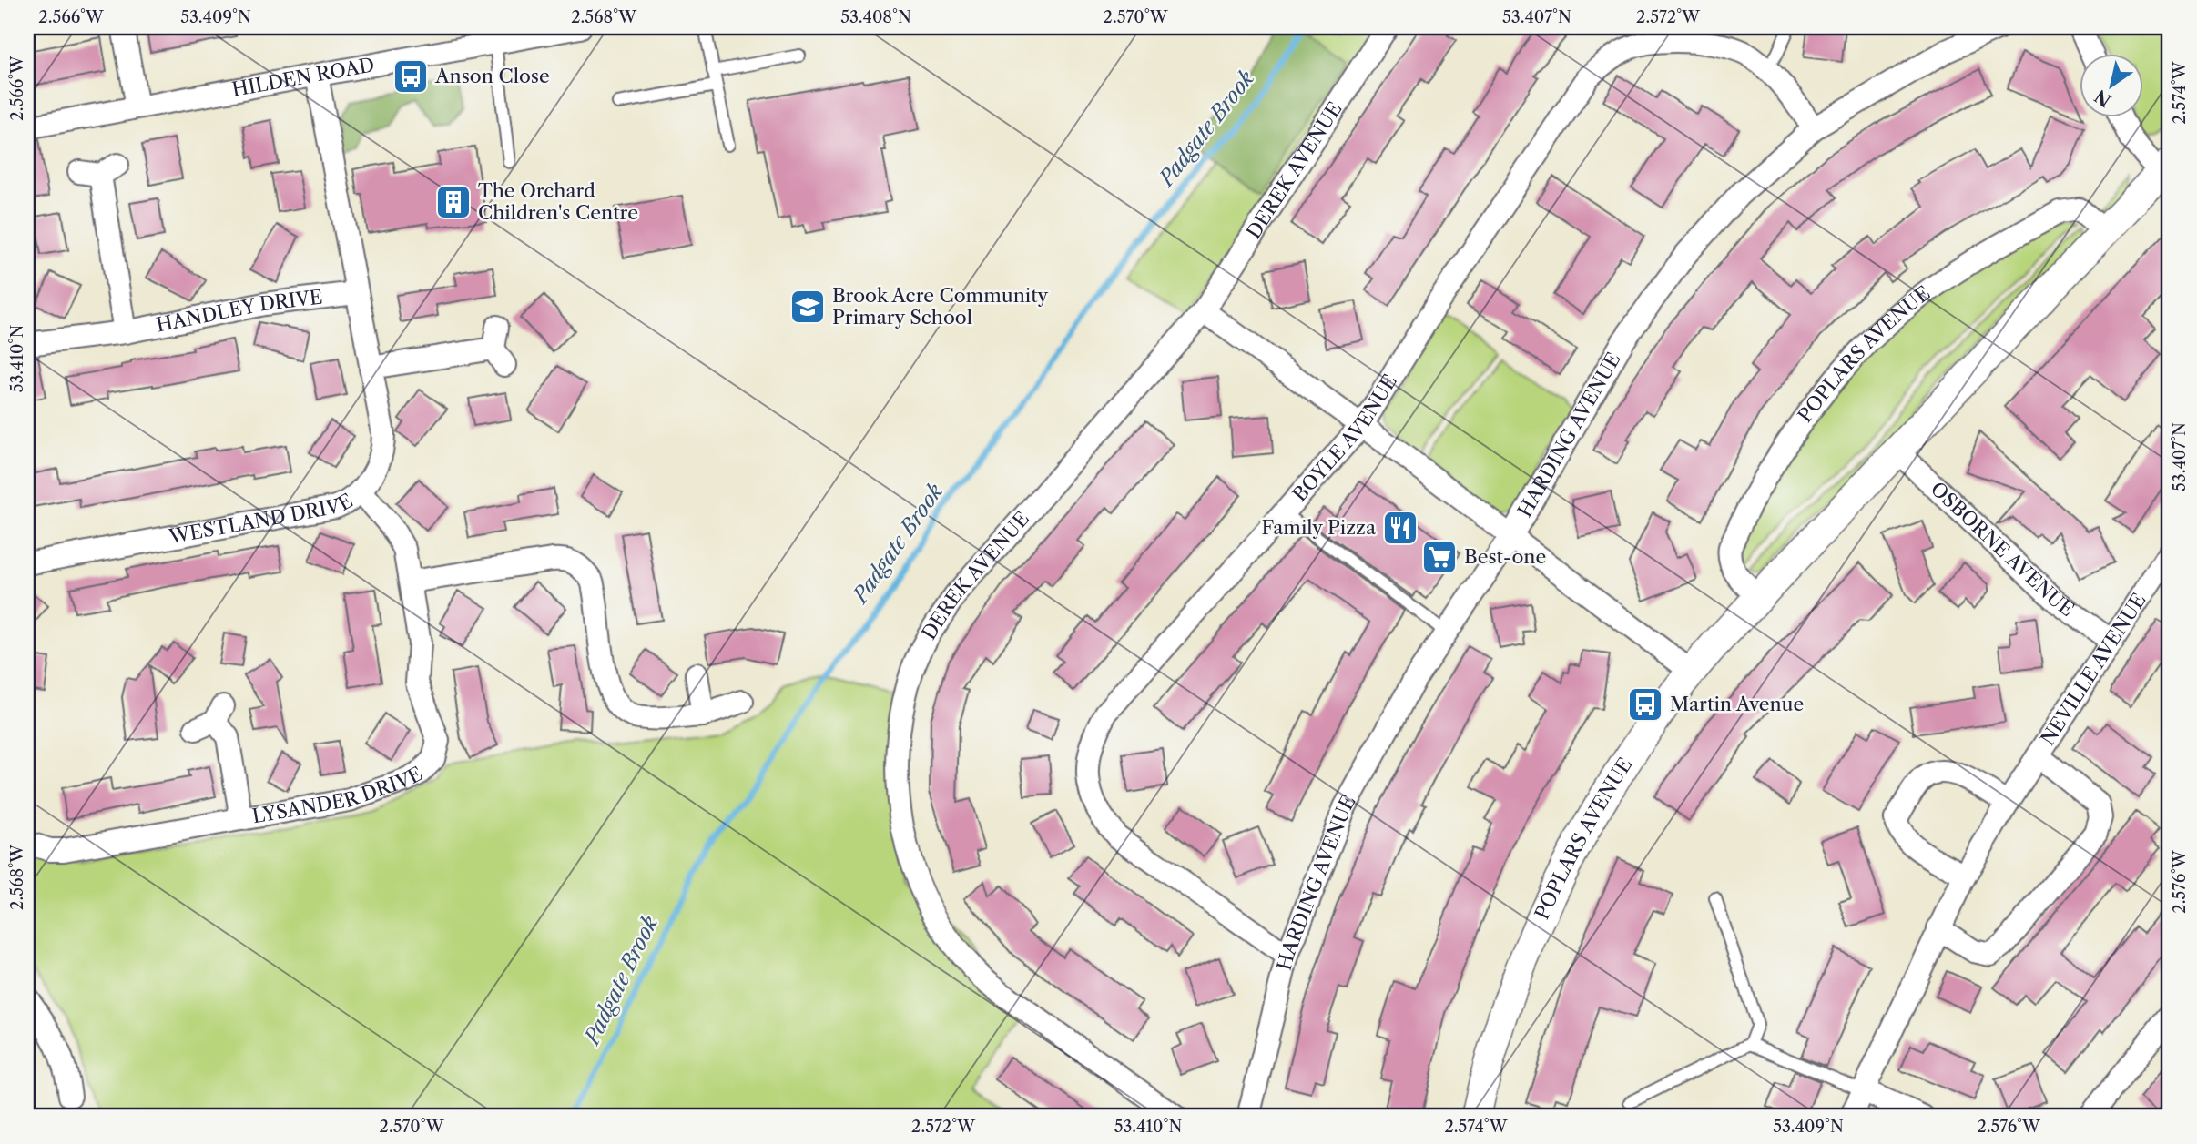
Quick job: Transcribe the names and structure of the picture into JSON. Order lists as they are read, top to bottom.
{
  "streets": {
    "street": [
      "HILDEN ROAD",
      "DEREK AVENUE",
      "HANDLEY DRIVE",
      "POPLARS AVENUE",
      "HARDING AVENUE",
      "BOYLE AVENUE",
      "WESTLAND DRIVE",
      "OSBORNE AVENUE",
      "NEVILLE AVENUE",
      "LYSANDER DRIVE"
    ]
  },
  "crossings": [
    ["HILDEN ROAD", "WESTLAND DRIVE"],
    ["HANDLEY DRIVE", "WESTLAND DRIVE"],
    ["POPLARS AVENUE", "OSBORNE AVENUE"],
    ["HARDING AVENUE", "BOYLE AVENUE"],
    ["WESTLAND DRIVE", "LYSANDER DRIVE"],
    ["OSBORNE AVENUE", "NEVILLE AVENUE"]
  ],
  "water": ["Padgate Brook"],
  "places": {
    "bus stop": ["Anson Close", "Martin Avenue"],
    "building": ["The Orchard Children's Centre"],
    "school or university": ["Brook Acre Community Primary School"],
    "restaurant": ["Family Pizza"],
    "supermarket": ["Best-one"]
  },
  "north": "bottom left",
  "coordinates": [
    "2.566°W",
    "53.409°N",
    "2.568°W",
    "53.408°N",
    "2.570°W",
    "53.407°N",
    "2.572°W",
    "2.574°W",
    "53.410°N",
    "2.576°W"
  ]
}
